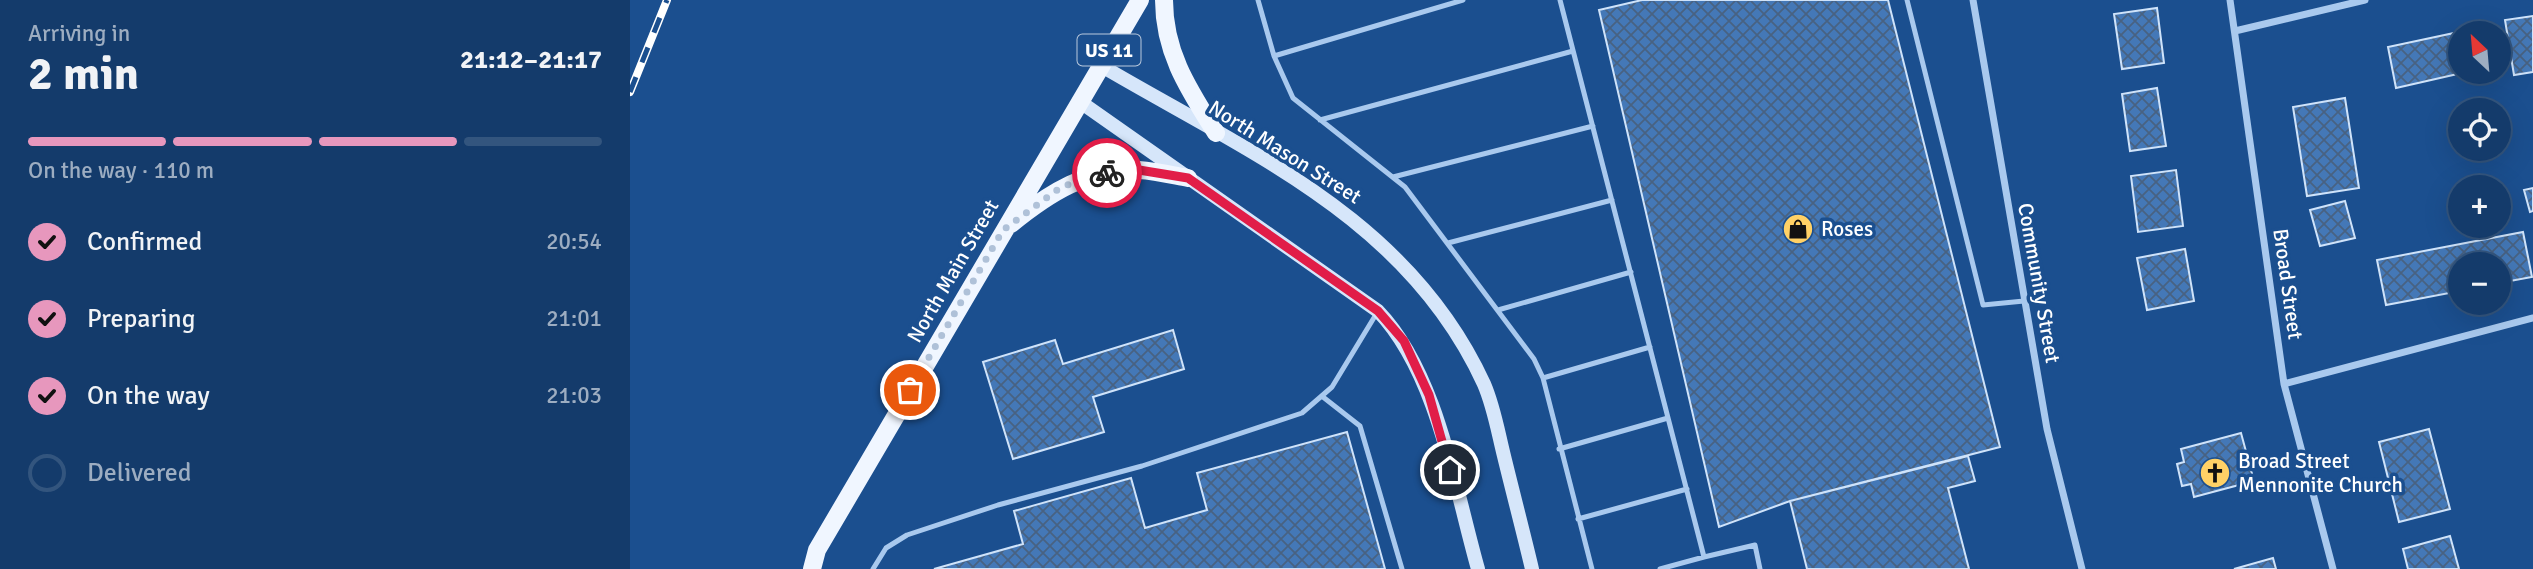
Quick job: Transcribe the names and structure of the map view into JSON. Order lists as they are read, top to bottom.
{
  "streets": {
    "main road": ["US 11", "North Mason Street", "North Main Street"],
    "street": ["Community Street", "Broad Street"]
  },
  "crossings": [
    ["North Mason Street", "North Main Street"]
  ],
  "places": {
    "shop": ["Roses"],
    "church": ["Broad Street Mennonite Church"]
  },
  "north": "top left",
  "page": {
    "heading": ["2 min", "Arriving in", "21:12–21:17"],
    "map_buttons": ["+", "−"],
    "bar": "On the way · 110 m",
    "list": [
      ["Confirmed", "20:54"],
      ["Preparing", "21:01"],
      ["On the way", "21:03"],
      "Delivered"
    ]
  }
}
